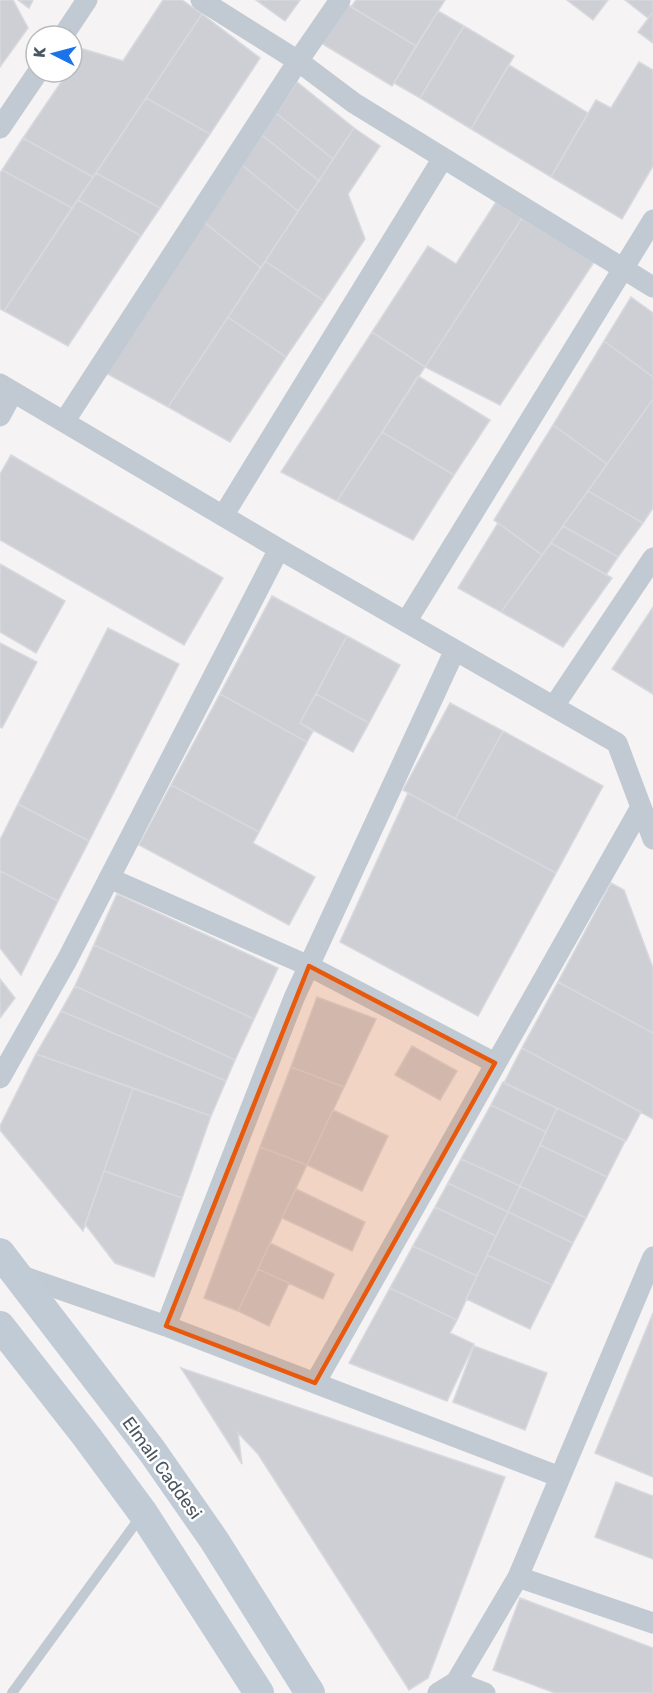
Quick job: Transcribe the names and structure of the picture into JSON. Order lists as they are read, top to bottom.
{
  "streets": {
    "main road": ["Elmalı Caddesi"]
  },
  "north": "left"
}
